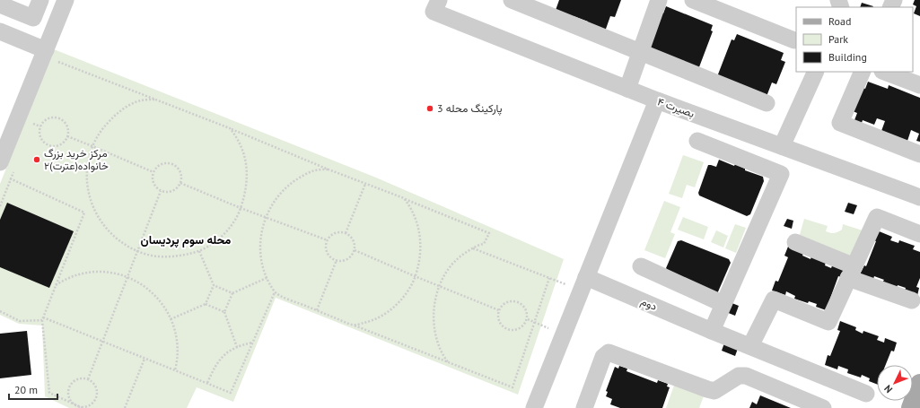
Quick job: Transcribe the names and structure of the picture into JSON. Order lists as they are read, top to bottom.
{
  "streets": {
    "street": ["بصیرت ۴", "دوم"]
  },
  "districts": ["محله سوم پردیسان"],
  "places": ["پارکینگ محله 3", "مرکز خرید بزرگ خانواده(عترت)۲"],
  "legend": ["Road", "Park", "Building"],
  "scale_bar": "20 m",
  "north": "bottom left"
}
